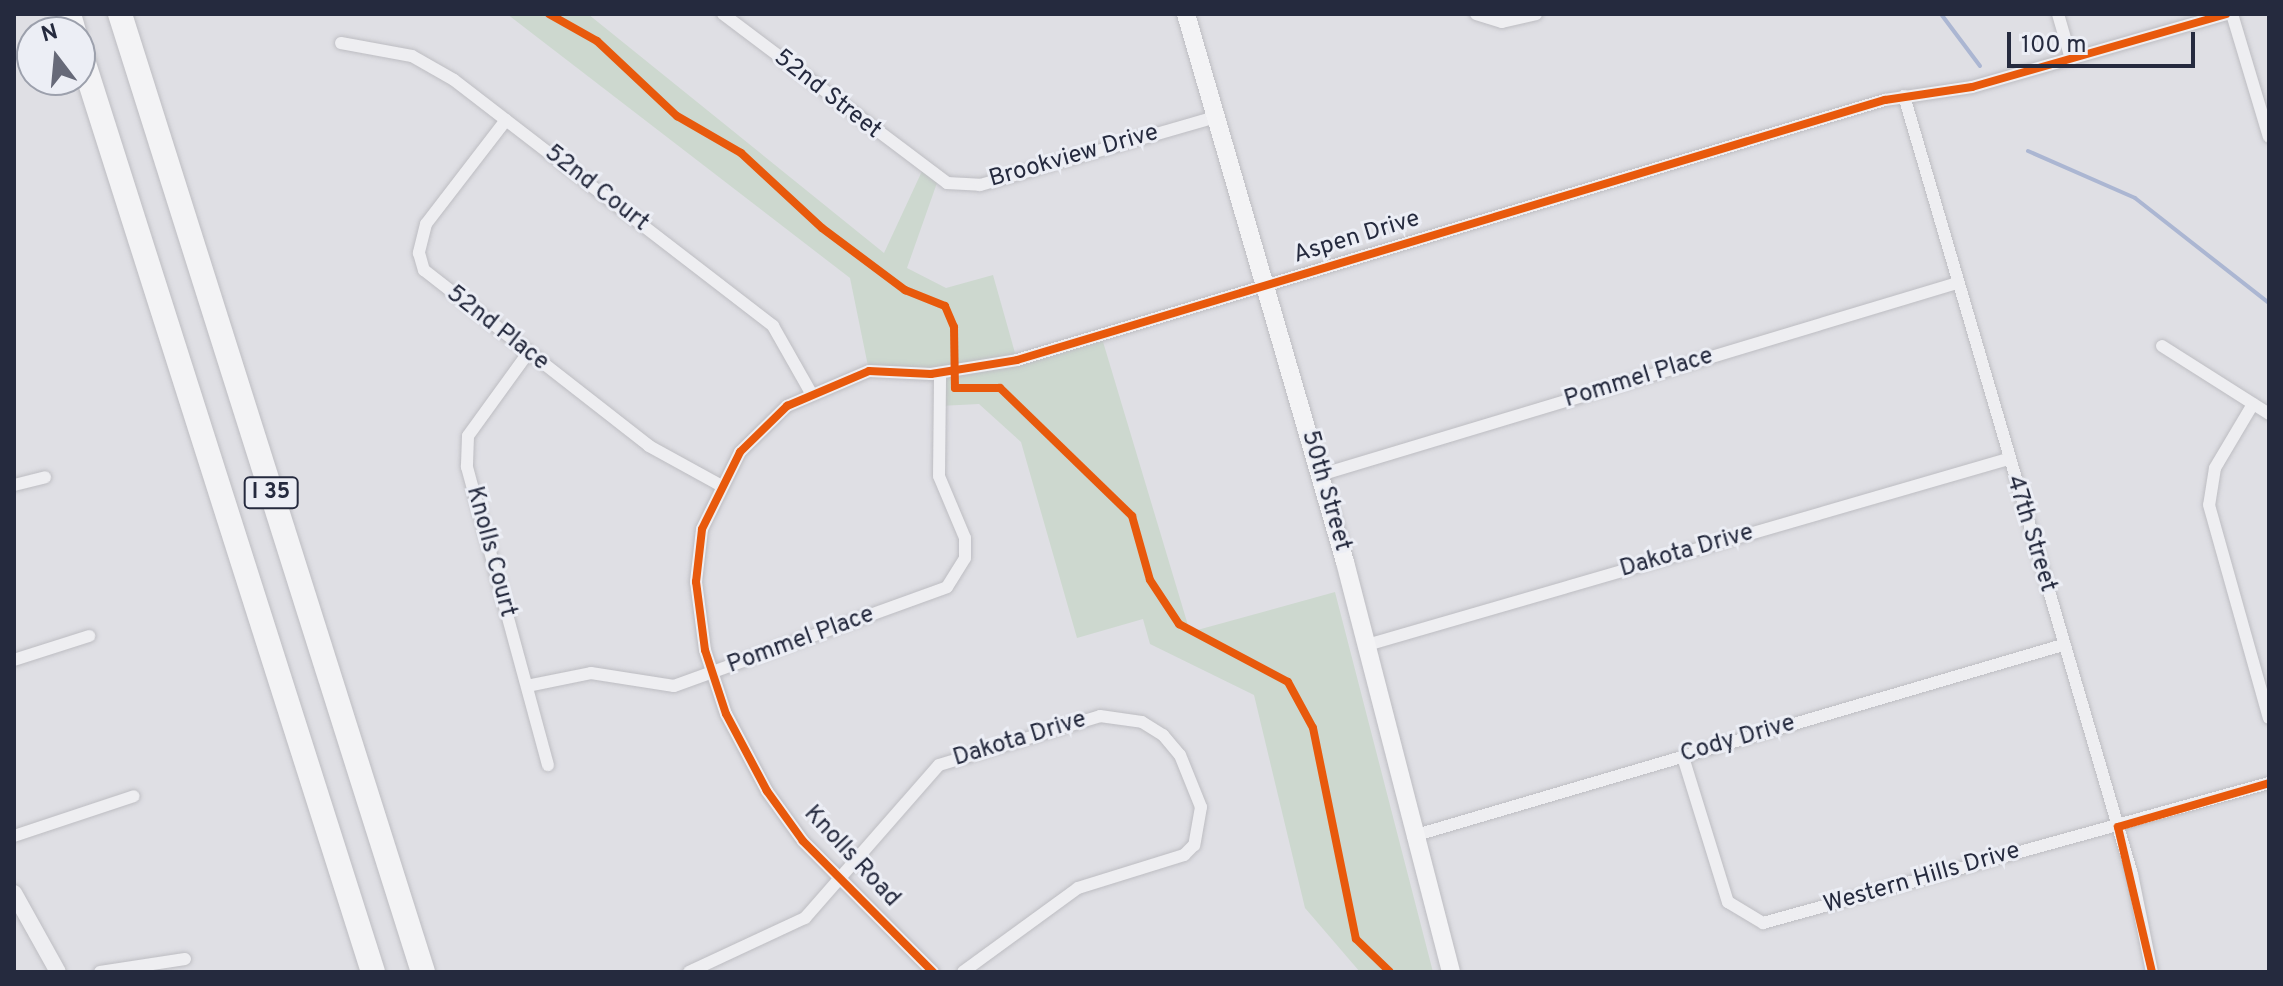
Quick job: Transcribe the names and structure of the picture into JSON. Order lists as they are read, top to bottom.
{
  "streets": {
    "highway": ["I 35"],
    "main road": ["50th Street"],
    "street": [
      "52nd Street",
      "Brookview Drive",
      "52nd Court",
      "Aspen Drive",
      "52nd Place",
      "Pommel Place",
      "47th Street",
      "Knolls Court",
      "Dakota Drive",
      "Cody Drive",
      "Knolls Road",
      "Western Hills Drive"
    ]
  },
  "crossings": [
    ["52nd Street", "Brookview Drive"],
    ["Brookview Drive", "50th Street"],
    ["52nd Court", "Aspen Drive"],
    ["52nd Court", "52nd Place"],
    ["Aspen Drive", "52nd Place"],
    ["Aspen Drive", "Pommel Place"],
    ["Aspen Drive", "50th Street"],
    ["Aspen Drive", "47th Street"],
    ["Aspen Drive", "Knolls Road"],
    ["52nd Place", "Knolls Court"],
    ["Pommel Place", "50th Street"],
    ["Pommel Place", "47th Street"],
    ["Pommel Place", "Knolls Court"],
    ["Pommel Place", "Knolls Road"],
    ["50th Street", "Dakota Drive"],
    ["50th Street", "Cody Drive"],
    ["47th Street", "Dakota Drive"],
    ["47th Street", "Cody Drive"],
    ["47th Street", "Western Hills Drive"],
    ["Dakota Drive", "Knolls Road"],
    ["Cody Drive", "Western Hills Drive"]
  ],
  "scale_bar": "100 m",
  "north": "top"
}
